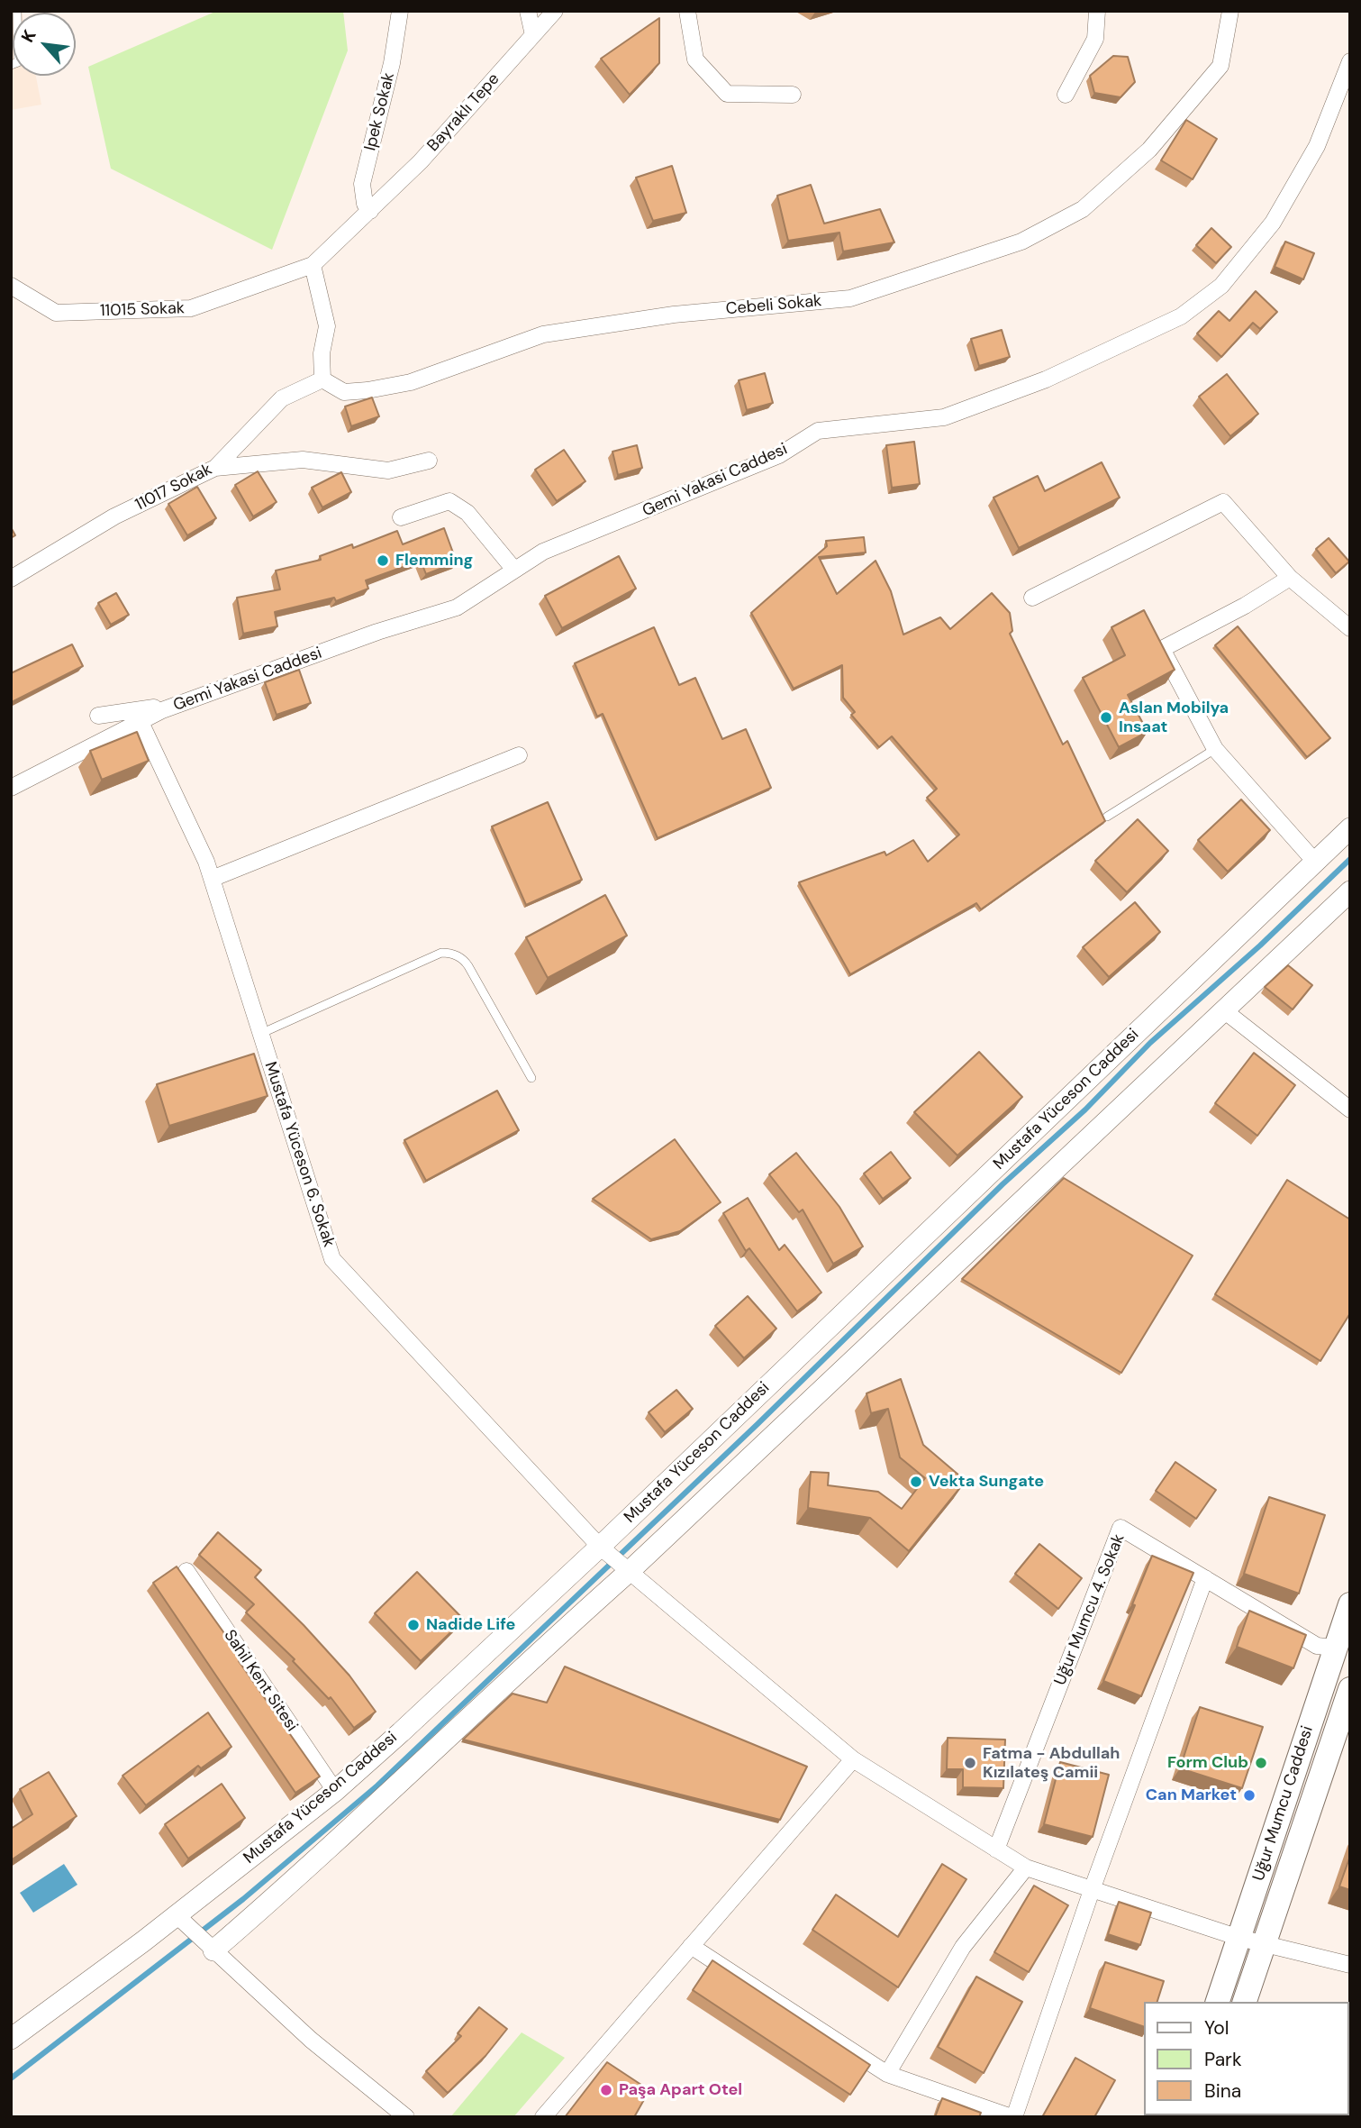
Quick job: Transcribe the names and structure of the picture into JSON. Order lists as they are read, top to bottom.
{
  "streets": {
    "main road": ["Uğur Mumcu Caddesi"],
    "street": [
      "Ipek Sokak",
      "Bayraklı Tepe",
      "Cebeli Sokak",
      "11015 Sokak",
      "Gemi Yakasi Caddesi",
      "11017 Sokak",
      "Mustafa Yüceson Caddesi",
      "Mustafa Yüceson 6. Sokak",
      "Uğur Mumcu 4. Sokak",
      "Sahil Kent Sitesi"
    ]
  },
  "crossings": [
    ["Ipek Sokak", "Bayraklı Tepe"],
    ["Bayraklı Tepe", "11015 Sokak"],
    ["Cebeli Sokak", "11017 Sokak"],
    ["Gemi Yakasi Caddesi", "Mustafa Yüceson 6. Sokak"],
    ["Mustafa Yüceson Caddesi", "Mustafa Yüceson 6. Sokak"],
    ["Mustafa Yüceson Caddesi", "Sahil Kent Sitesi"],
    ["Mustafa Yüceson 6. Sokak", "Uğur Mumcu 4. Sokak"],
    ["Mustafa Yüceson 6. Sokak", "Uğur Mumcu Caddesi"],
    ["Uğur Mumcu 4. Sokak", "Uğur Mumcu Caddesi"]
  ],
  "places": [
    "Flemming",
    "Aslan Mobilya Insaat",
    "Vekta Sungate",
    "Nadide Life",
    "Fatma - Abdullah Kızılateş Camii",
    "Form Club",
    "Can Market",
    "Paşa Apart Otel"
  ],
  "legend": ["Yol", "Park", "Bina"],
  "north": "top left"
}
